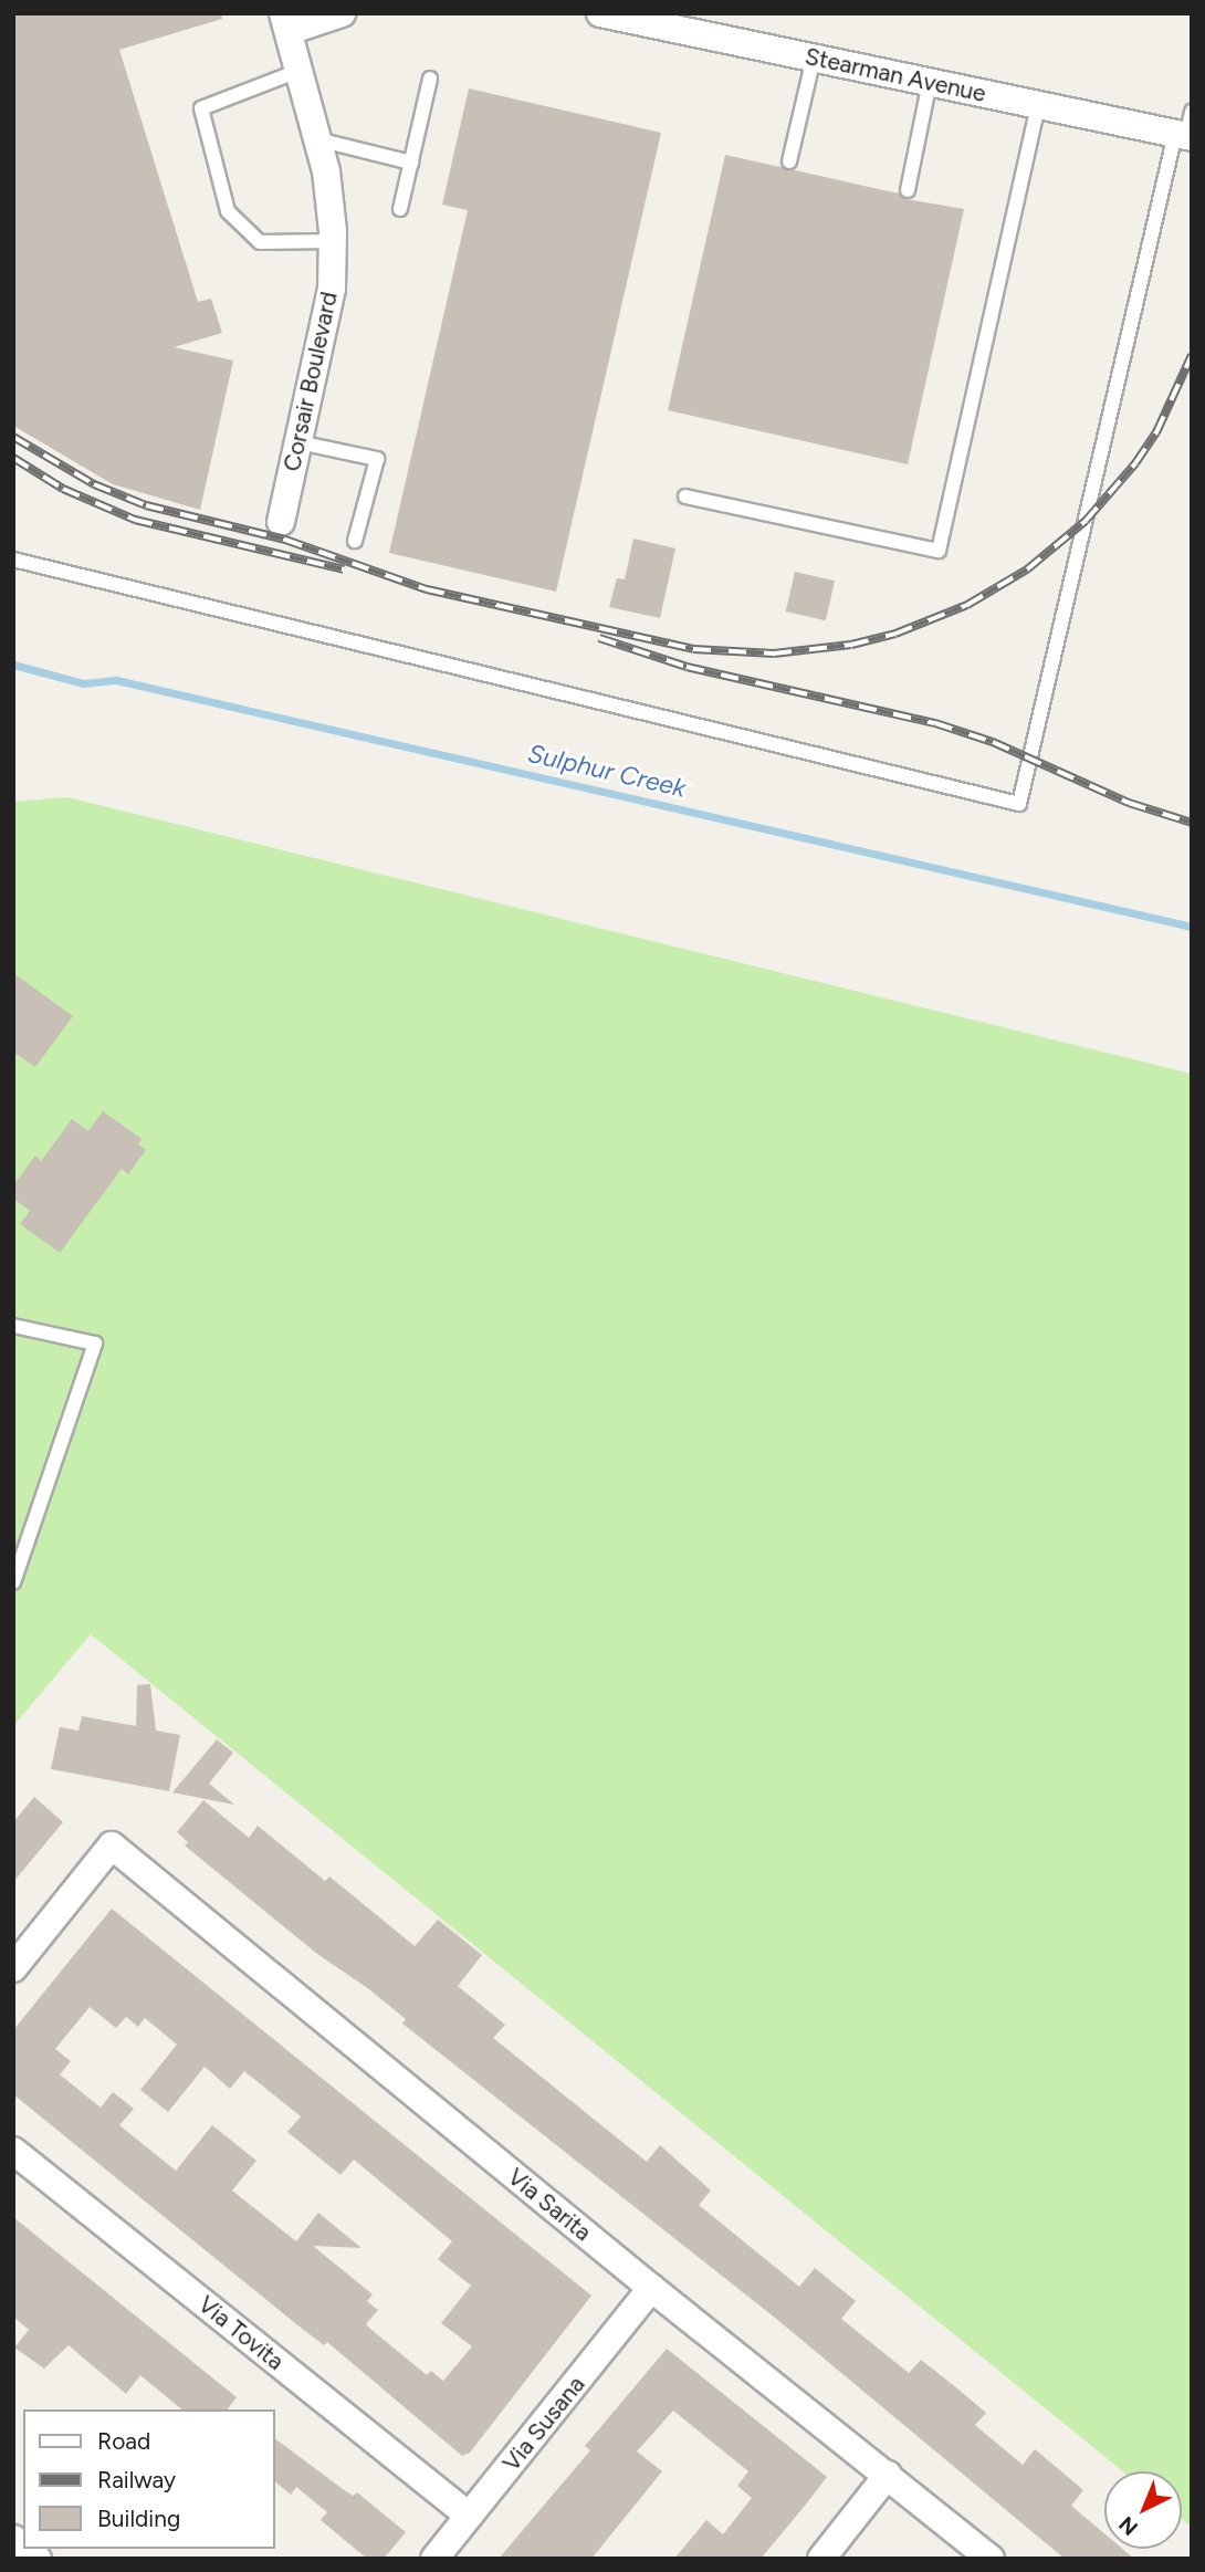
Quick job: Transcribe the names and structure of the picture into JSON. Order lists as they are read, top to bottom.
{
  "streets": {
    "street": [
      "Stearman Avenue",
      "Corsair Boulevard",
      "Via Sarita",
      "Via Tovita",
      "Via Susana"
    ]
  },
  "crossings": [
    ["Via Sarita", "Via Susana"],
    ["Via Tovita", "Via Susana"]
  ],
  "water": ["Sulphur Creek"],
  "legend": ["Road", "Railway", "Building"],
  "north": "bottom left"
}
